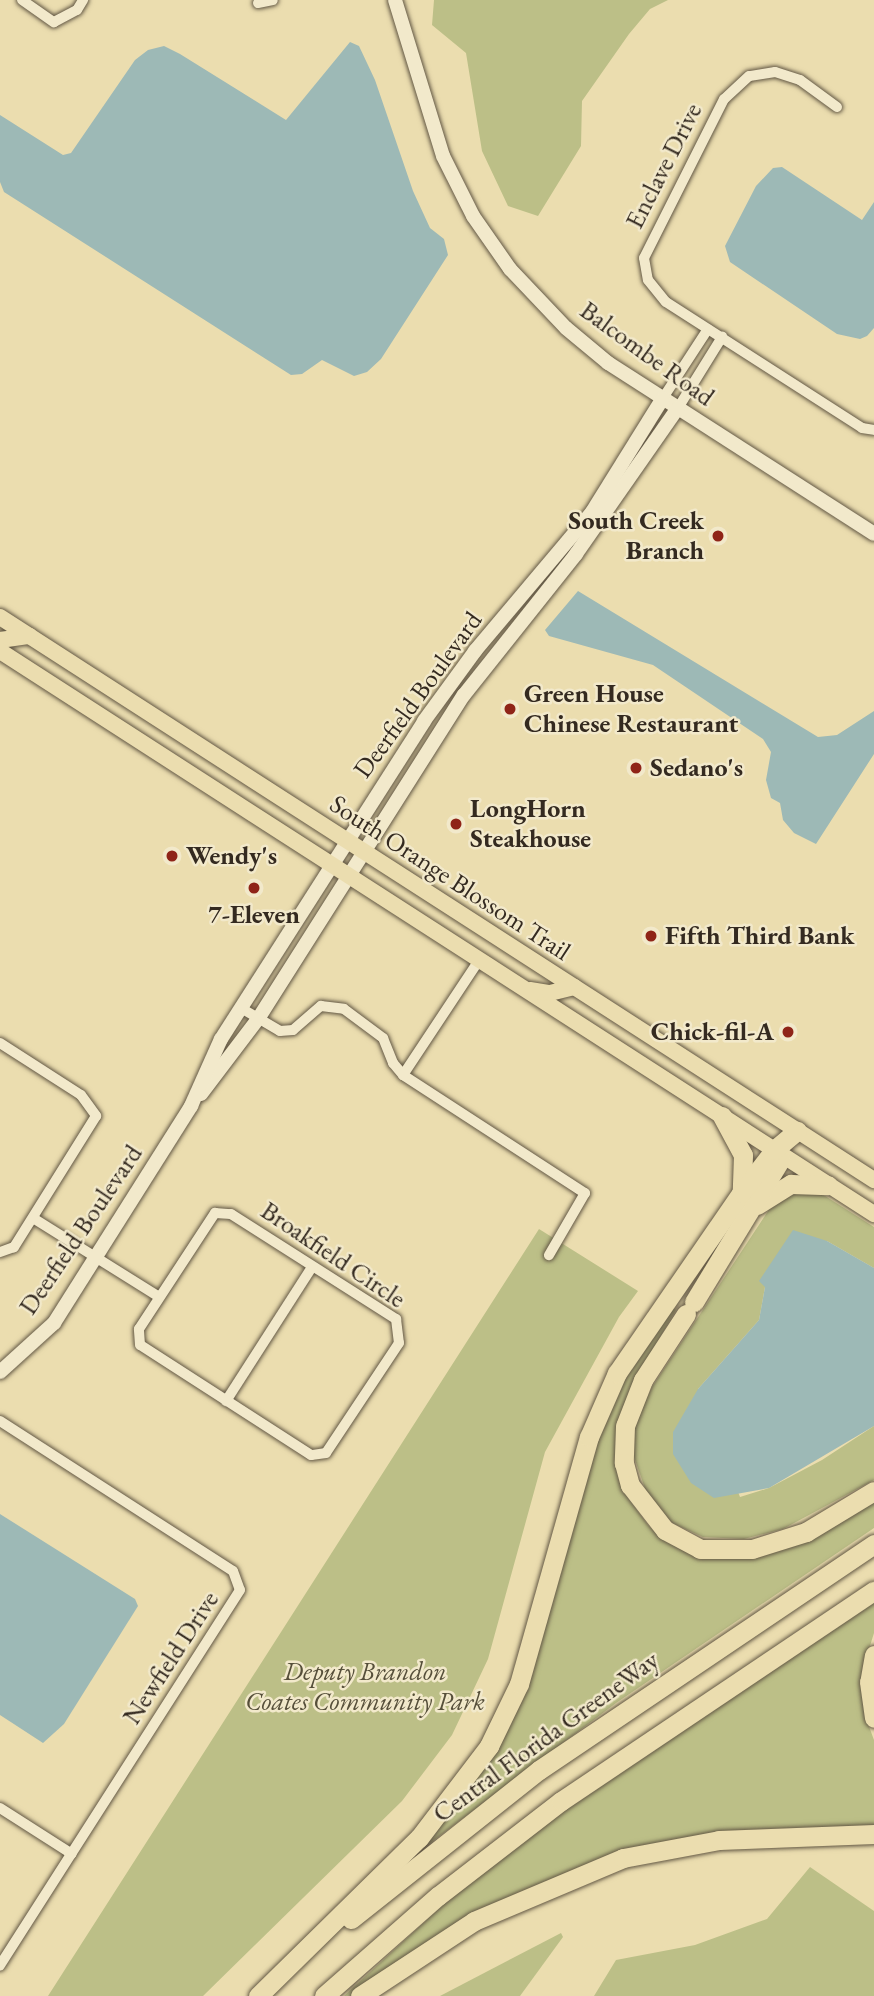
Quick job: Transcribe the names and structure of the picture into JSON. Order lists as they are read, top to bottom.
{
  "streets": {
    "highway": ["Central Florida GreeneWay"],
    "main road": ["South Orange Blossom Trail"],
    "street": [
      "Enclave Drive",
      "Balcombe Road",
      "Deerfield Boulevard",
      "Broakfield Circle",
      "Newfield Drive"
    ]
  },
  "crossings": [
    ["Balcombe Road", "Deerfield Boulevard"],
    ["Deerfield Boulevard", "South Orange Blossom Trail"]
  ],
  "parks": ["Deputy Brandon Coates Community Park"],
  "places": [
    "South Creek Branch",
    "Green House Chinese Restaurant",
    "Sedano's",
    "LongHorn Steakhouse",
    "Wendy's",
    "7-Eleven",
    "Fifth Third Bank",
    "Chick-fil-A"
  ]
}
